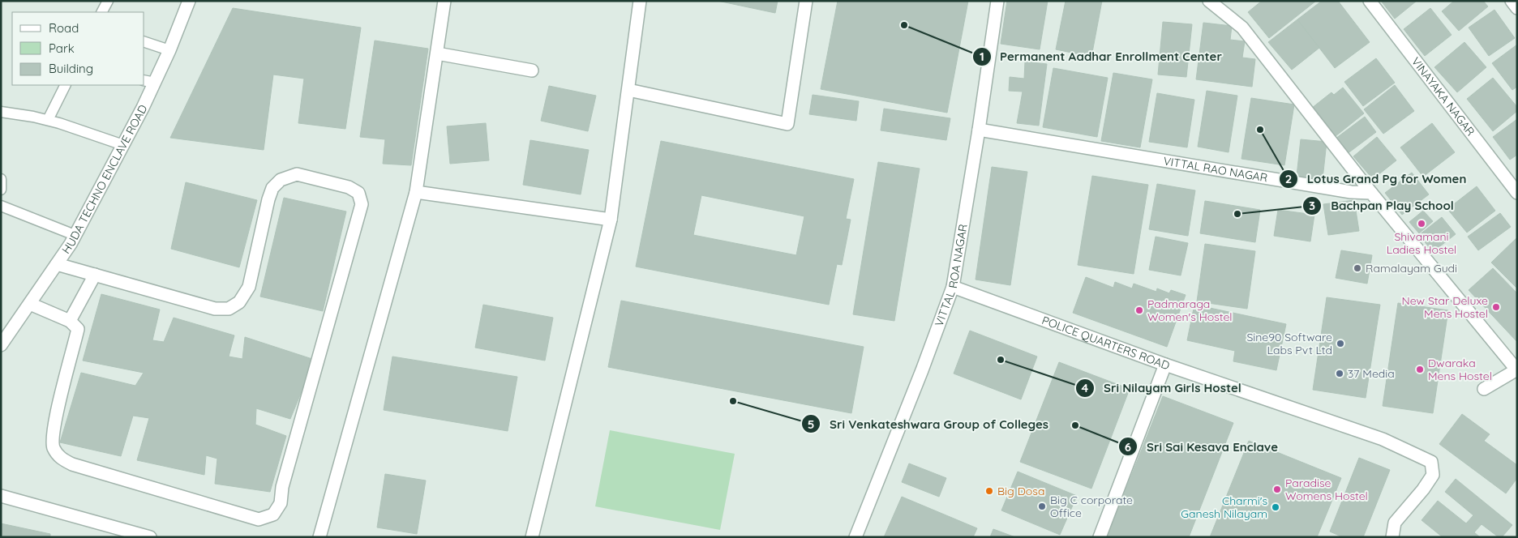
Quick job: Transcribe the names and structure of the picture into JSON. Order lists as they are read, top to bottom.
{
  "streets": {
    "street": [
      "VINAYAKA NAGAR",
      "VITTAL RAO NAGAR",
      "HUDA TECHNO ENCLAVE ROAD",
      "VITTAL ROA NAGAR",
      "POLICE QUARTERS ROAD"
    ]
  },
  "crossings": [
    ["VITTAL RAO NAGAR", "VITTAL ROA NAGAR"],
    ["VITTAL ROA NAGAR", "POLICE QUARTERS ROAD"]
  ],
  "places": [
    "Permanent Aadhar Enrollment Center",
    "Lotus Grand Pg for Women",
    "Bachpan Play School",
    "Shivamani Ladies Hostel",
    "Ramalayam Gudi",
    "New Star Deluxe Mens Hostel",
    "Padmaraga Women's Hostel",
    "Sine90 Software Labs Pvt Ltd",
    "Sri Nilayam Girls Hostel",
    "Dwaraka Mens Hostel",
    "37 Media",
    "Sri Venkateshwara Group of Colleges",
    "Sri Sai Kesava Enclave",
    "Paradise Womens Hostel",
    "Big Dosa",
    "Big C corporate Office",
    "Charmi's Ganesh Nilayam"
  ],
  "legend": ["Road", "Park", "Building"]
}
